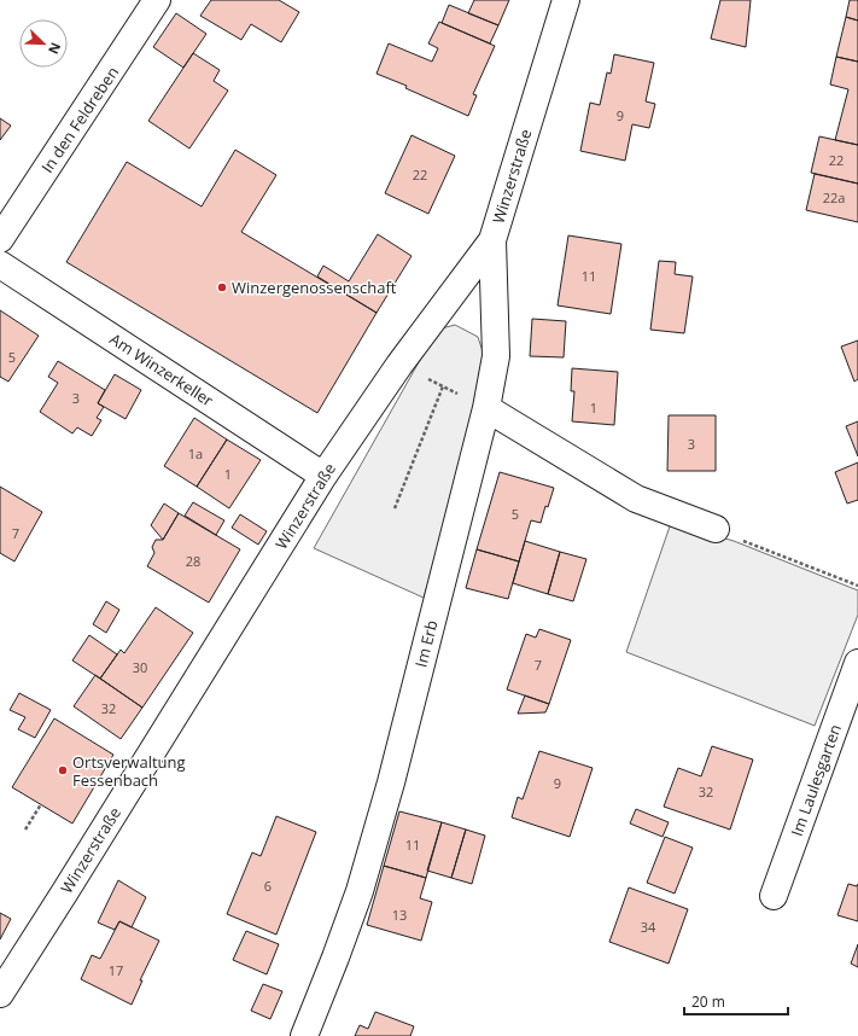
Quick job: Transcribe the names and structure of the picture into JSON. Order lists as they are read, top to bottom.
{
  "streets": {
    "street": [
      "In den Feldreben",
      "Winzerstraße",
      "Am Winzerkeller",
      "Im Erb",
      "Im Laulesgarten"
    ]
  },
  "crossings": [
    ["Winzerstraße", "Am Winzerkeller"],
    ["Winzerstraße", "Im Erb"]
  ],
  "places": ["Winzergenossenschaft", "Ortsverwaltung Fessenbach"],
  "house_numbers": [
    "9",
    "22",
    "22",
    "22a",
    "11",
    "5",
    "3",
    "1",
    "3",
    "1a",
    "1",
    "5",
    "7",
    "28",
    "7",
    "30",
    "32",
    "9",
    "32",
    "11",
    "6",
    "13",
    "34",
    "17"
  ],
  "scale_bar": "20 m",
  "north": "bottom right"
}
